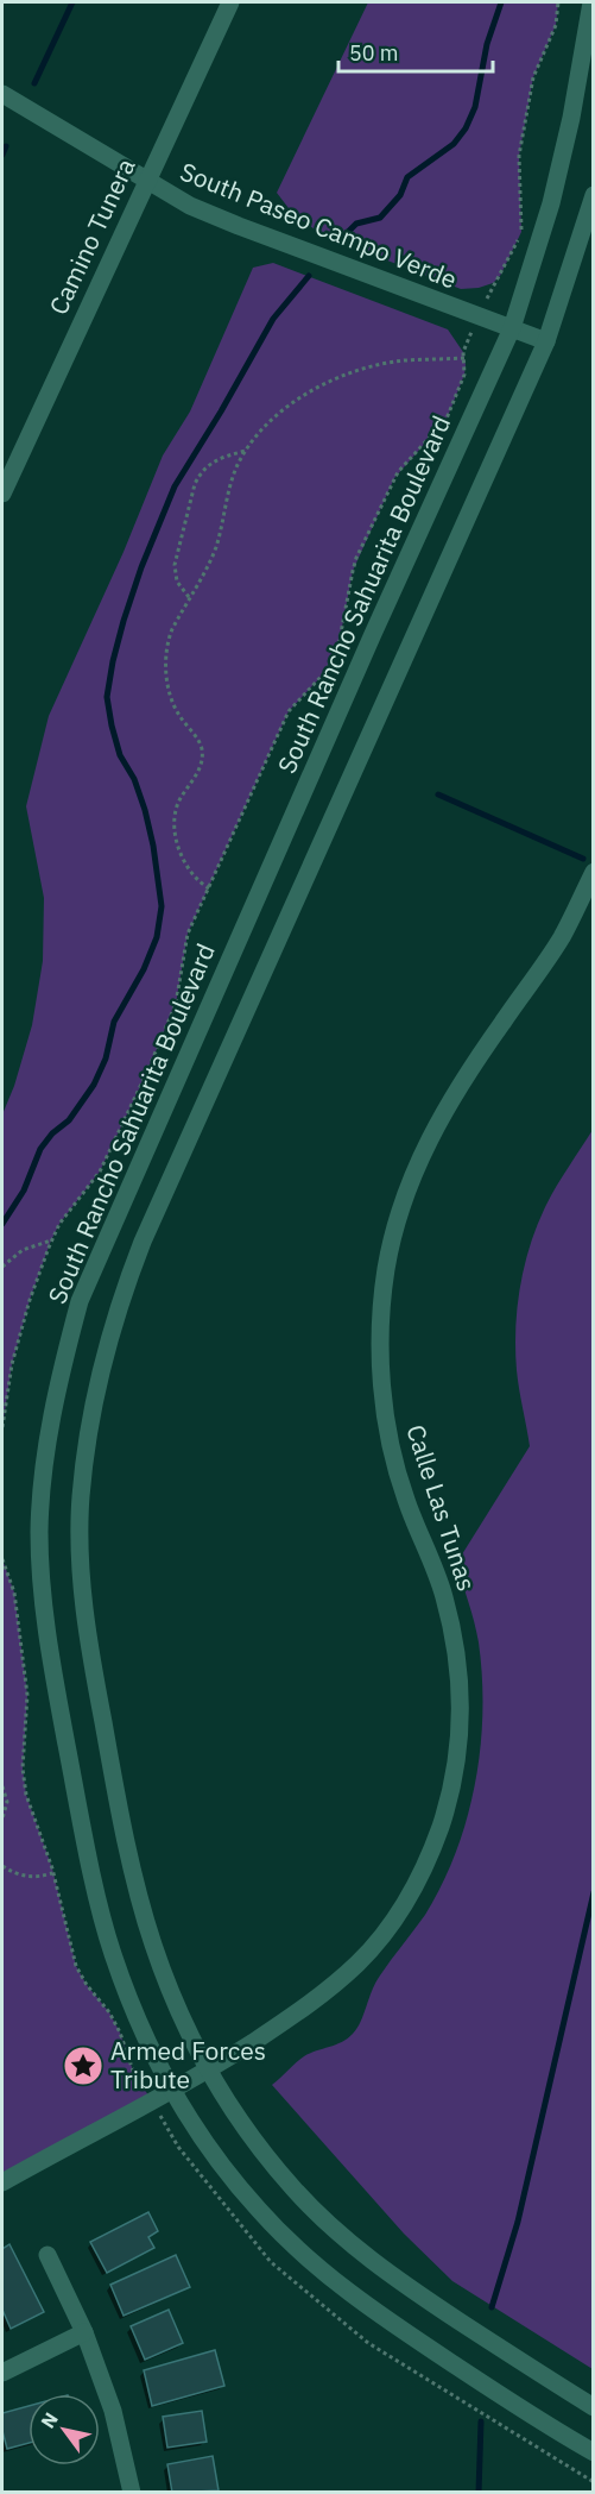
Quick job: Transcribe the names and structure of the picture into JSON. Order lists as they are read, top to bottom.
{
  "streets": {
    "street": [
      "South Paseo Campo Verde",
      "Camino Tunera",
      "South Rancho Sahuarita Boulevard",
      "Calle Las Tunas"
    ]
  },
  "crossings": [
    ["South Paseo Campo Verde", "Camino Tunera"],
    ["South Paseo Campo Verde", "South Rancho Sahuarita Boulevard"],
    ["South Rancho Sahuarita Boulevard", "Calle Las Tunas"]
  ],
  "places": {
    "place": ["Armed Forces Tribute"]
  },
  "scale_bar": "50 m",
  "north": "top left"
}
